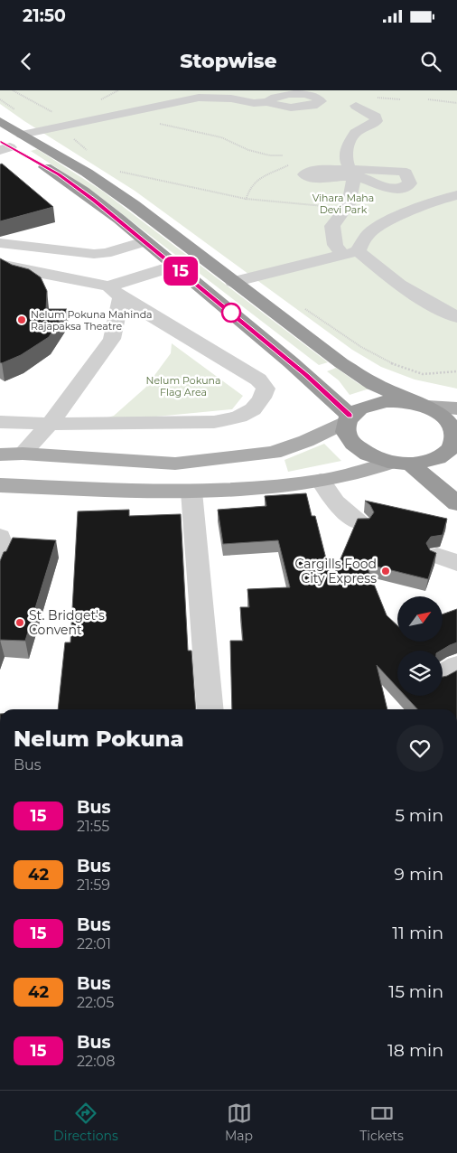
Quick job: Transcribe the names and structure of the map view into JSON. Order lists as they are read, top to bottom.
{
  "parks": ["Vihara Maha Devi Park", "Nelum Pokuna Flag Area"],
  "places": ["Nelum Pokuna Mahinda Rajapaksa Theatre", "Cargills Food City Express", "St. Bridget's Convent"],
  "lines": ["bus line 15"],
  "north": "top right",
  "page": {
    "status": "21:50",
    "header": "Stopwise",
    "on_map": "15",
    "heading": ["Nelum Pokuna", "Bus"],
    "list": [
      {
        "mark": "15",
        "name": "Bus",
        "note": "21:55",
        "value": "5 min"
      },
      {
        "mark": "42",
        "name": "Bus",
        "note": "21:59",
        "value": "9 min"
      },
      {
        "mark": "15",
        "name": "Bus",
        "note": "22:01",
        "value": "11 min"
      },
      {
        "mark": "42",
        "name": "Bus",
        "note": "22:05",
        "value": "15 min"
      },
      {
        "mark": "15",
        "name": "Bus",
        "note": "22:08",
        "value": "18 min"
      }
    ],
    "tabs": ["Directions", "Map", "Tickets"]
  }
}
